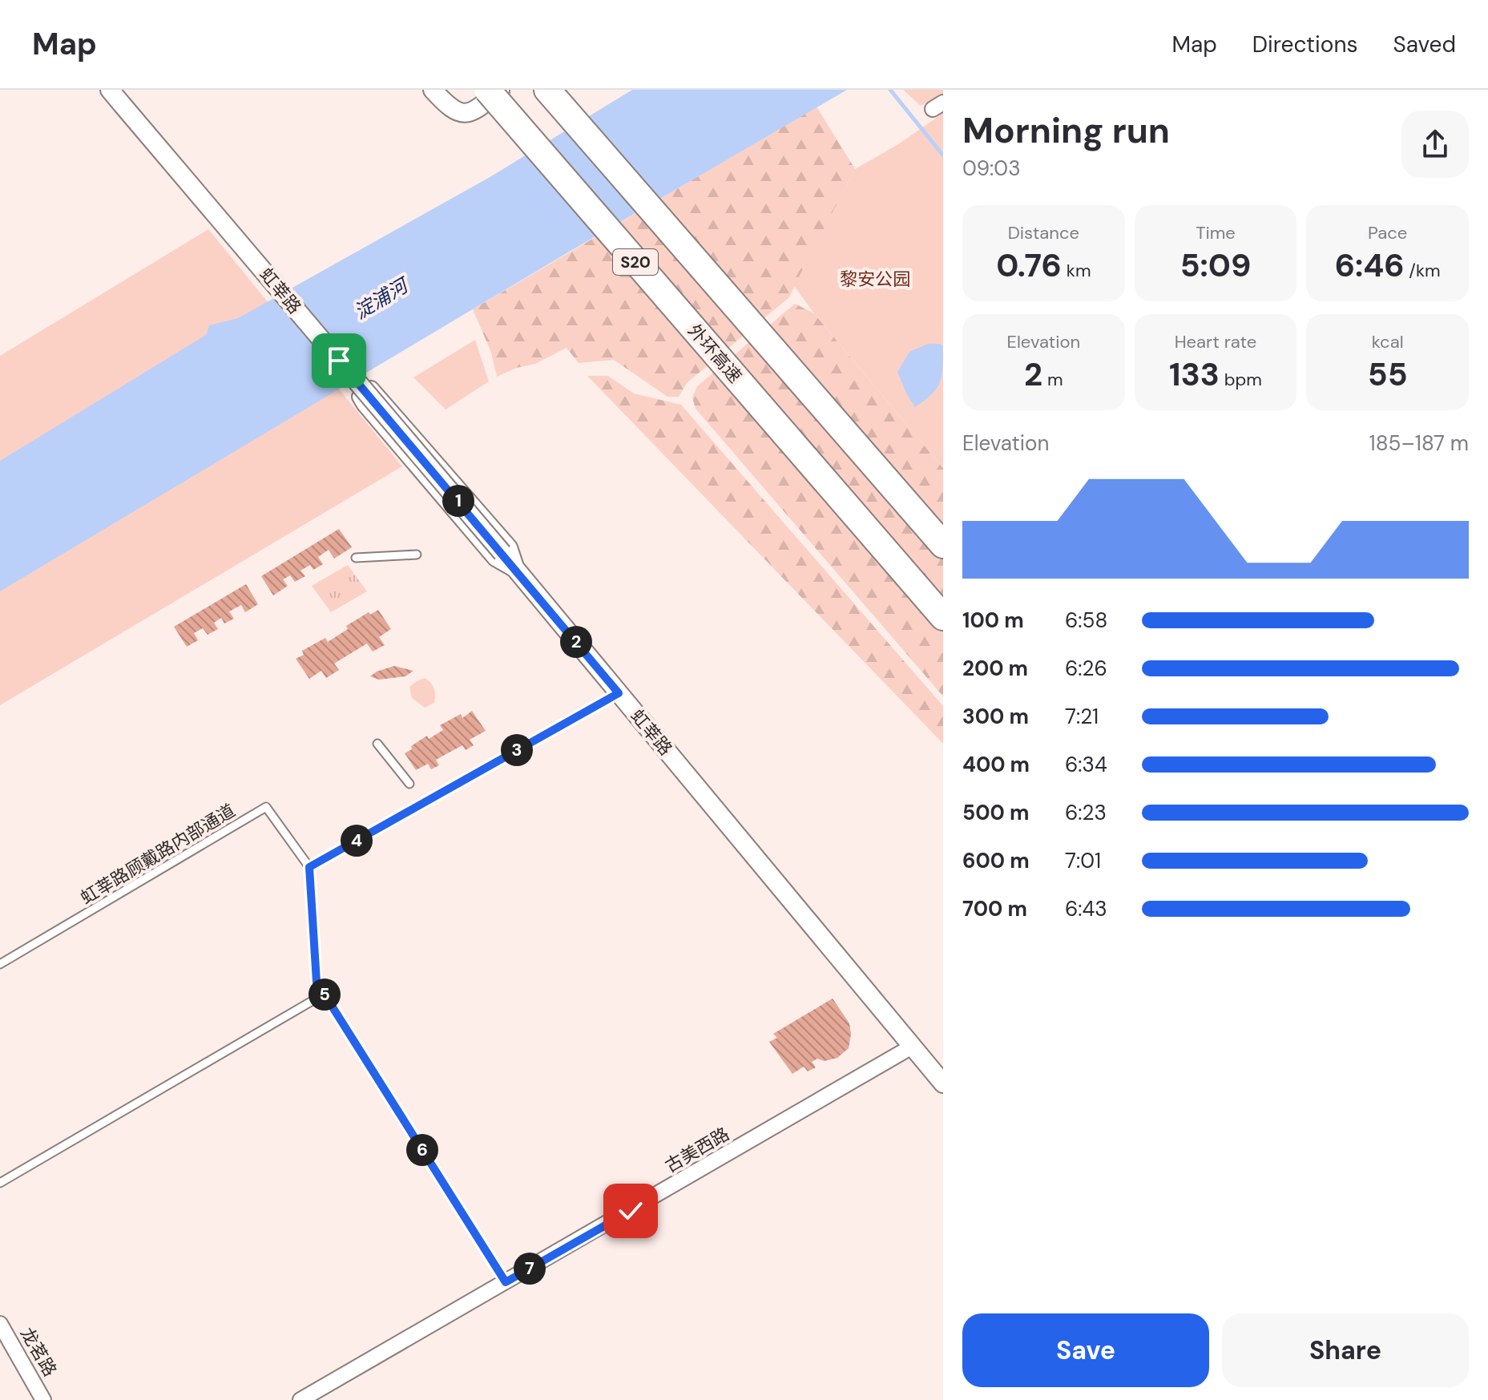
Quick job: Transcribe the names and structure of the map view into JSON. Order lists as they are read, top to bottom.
{
  "streets": {
    "highway": ["S20", "外环高速"],
    "street": ["虹莘路", "古美西路", "龙茗路"],
    "lane": ["虹莘路顾戴路内部通道"]
  },
  "crossings": [
    ["虹莘路", "古美西路"]
  ],
  "water": ["淀浦河"],
  "parks": ["黎安公园"],
  "page": {
    "header": "Map",
    "nav": ["Map", "Directions", "Saved"],
    "heading": ["Morning run", "09:03"],
    "stats": [
      ["Distance", "0.76 km"],
      ["Time", "5:09"],
      ["Pace", "6:46 /km"],
      ["Elevation", "2 m"],
      ["Heart rate", "133 bpm"],
      ["kcal", "55"]
    ],
    "chart": ["Elevation", "185–187 m"],
    "pins": [
      "1",
      "2",
      "3",
      "4",
      "5",
      "6",
      "7"
    ],
    "list": [
      {
        "name": "100 m",
        "note": "6:58"
      },
      {
        "name": "200 m",
        "note": "6:26"
      },
      {
        "name": "300 m",
        "note": "7:21"
      },
      {
        "name": "400 m",
        "note": "6:34"
      },
      {
        "name": "500 m",
        "note": "6:23"
      },
      {
        "name": "600 m",
        "note": "7:01"
      },
      {
        "name": "700 m",
        "note": "6:43"
      }
    ],
    "buttons": ["Save", "Share"]
  }
}
